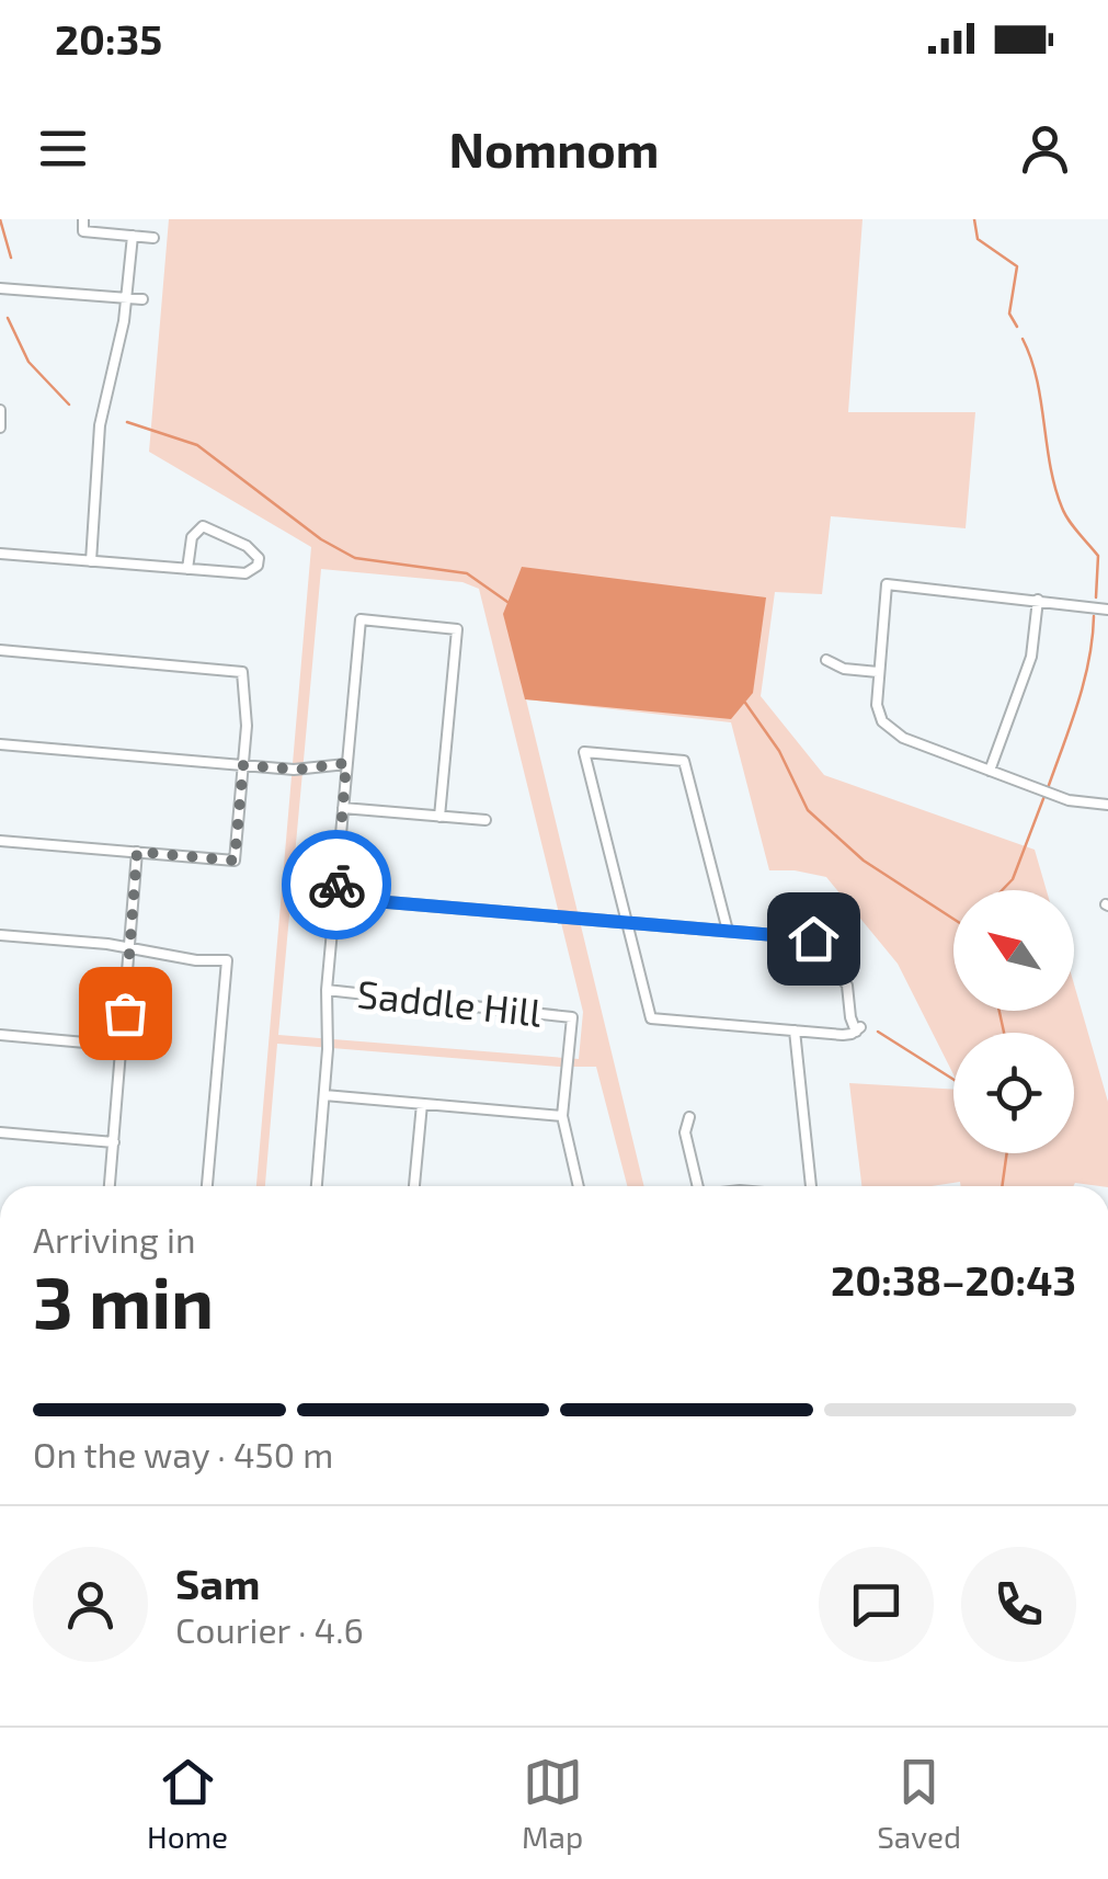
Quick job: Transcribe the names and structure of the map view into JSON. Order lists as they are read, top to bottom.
{
  "streets": {
    "street": ["Saddle Hill"]
  },
  "north": "top left",
  "page": {
    "status": "20:35",
    "header": "Nomnom",
    "heading": ["3 min", "Arriving in", "20:38–20:43"],
    "panel": ["Sam", "Courier · 4.6"],
    "bar": "On the way · 450 m",
    "tabs": ["Home", "Map", "Saved"]
  }
}
